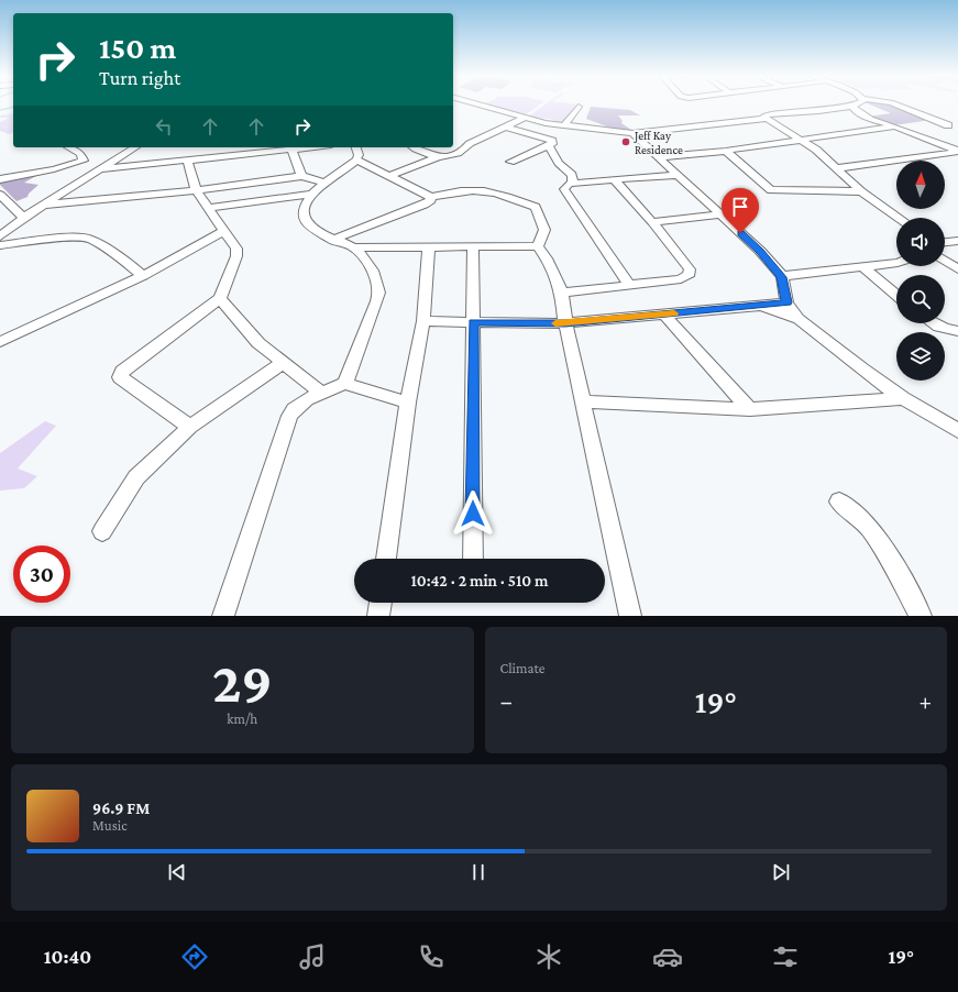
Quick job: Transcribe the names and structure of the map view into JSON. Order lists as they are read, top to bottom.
{
  "places": ["Jeff Kay Residence"],
  "north": "top",
  "page": {
    "turn": ["150 m", "Turn right"],
    "limit": "30",
    "trip": "10:42 · 2 min · 510 m",
    "tile": [
      ["29", "km/h"],
      "Climate"
    ],
    "heat": ["−", "19°", "+"],
    "song": ["96.9 FM", "Music"],
    "tabs": ["10:40", "19°"]
  }
}
